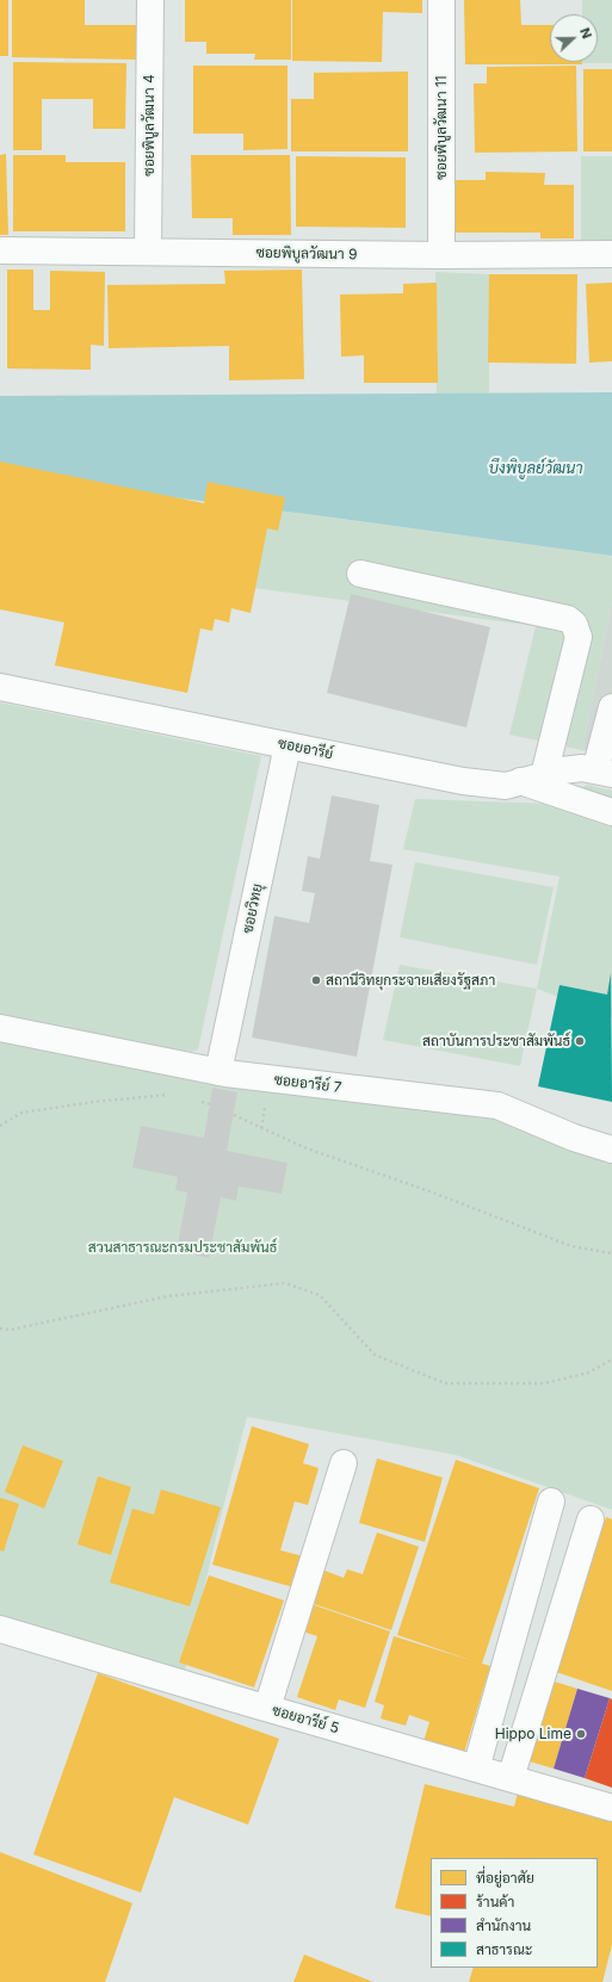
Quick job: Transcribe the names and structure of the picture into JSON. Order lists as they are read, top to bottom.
{
  "streets": {
    "street": [
      "ซอยพิบูลวัฒนา 4",
      "ซอยพิบูลวัฒนา 11",
      "ซอยพิบูลวัฒนา 9",
      "ซอยอารีย์",
      "ซอยวิทยุ",
      "ซอยอารีย์ 7",
      "ซอยอารีย์ 5"
    ]
  },
  "crossings": [
    ["ซอยพิบูลวัฒนา 4", "ซอยพิบูลวัฒนา 9"],
    ["ซอยพิบูลวัฒนา 11", "ซอยพิบูลวัฒนา 9"],
    ["ซอยอารีย์", "ซอยวิทยุ"],
    ["ซอยวิทยุ", "ซอยอารีย์ 7"]
  ],
  "water": ["บึงพิบูลย์วัฒนา"],
  "parks": ["สวนสาธารณะกรมประชาสัมพันธ์"],
  "places": ["สถานีวิทยุกระจายเสียงรัฐสภา", "สถาบันการประชาสัมพันธ์", "Hippo Lime"],
  "legend": [
    "ที่อยู่อาศัย",
    "ร้านค้า",
    "สำนักงาน",
    "สาธารณะ"
  ],
  "north": "right"
}
